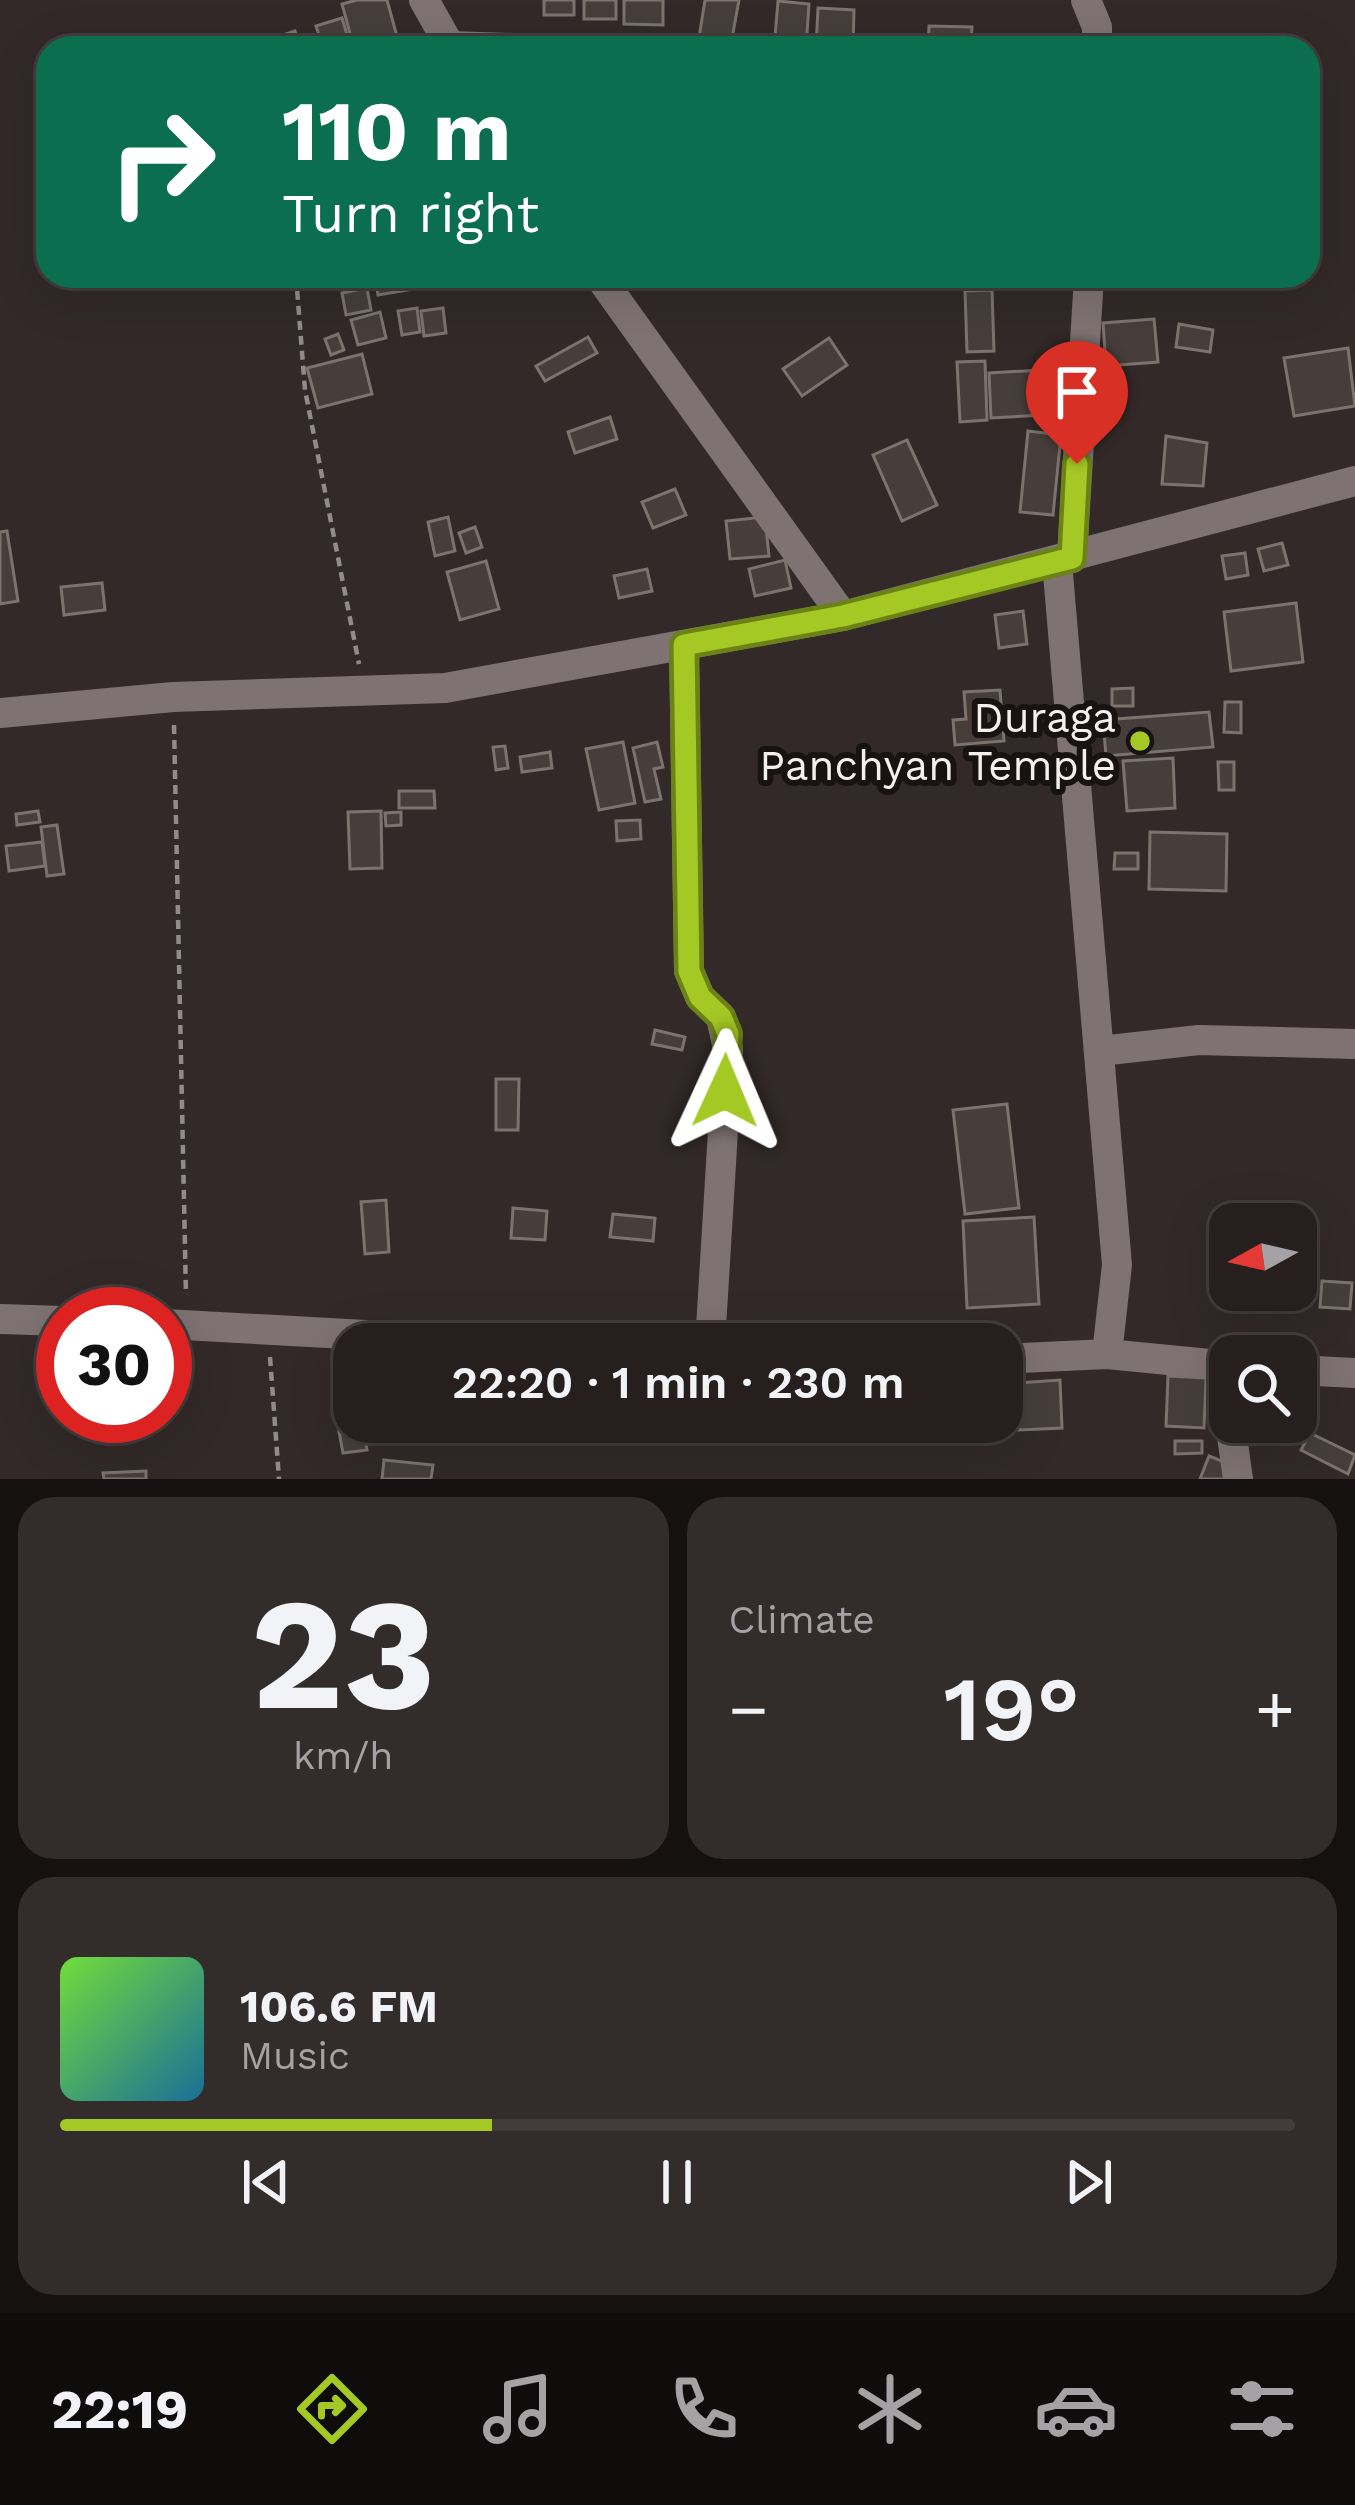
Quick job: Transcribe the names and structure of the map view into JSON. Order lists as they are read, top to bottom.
{
  "places": ["Duraga Panchyan Temple"],
  "north": "left",
  "page": {
    "turn": ["110 m", "Turn right"],
    "limit": "30",
    "trip": "22:20 · 1 min · 230 m",
    "tile": [
      ["23", "km/h"],
      "Climate"
    ],
    "heat": ["−", "19°", "+"],
    "song": ["106.6 FM", "Music"],
    "tabs": "22:19"
  }
}
